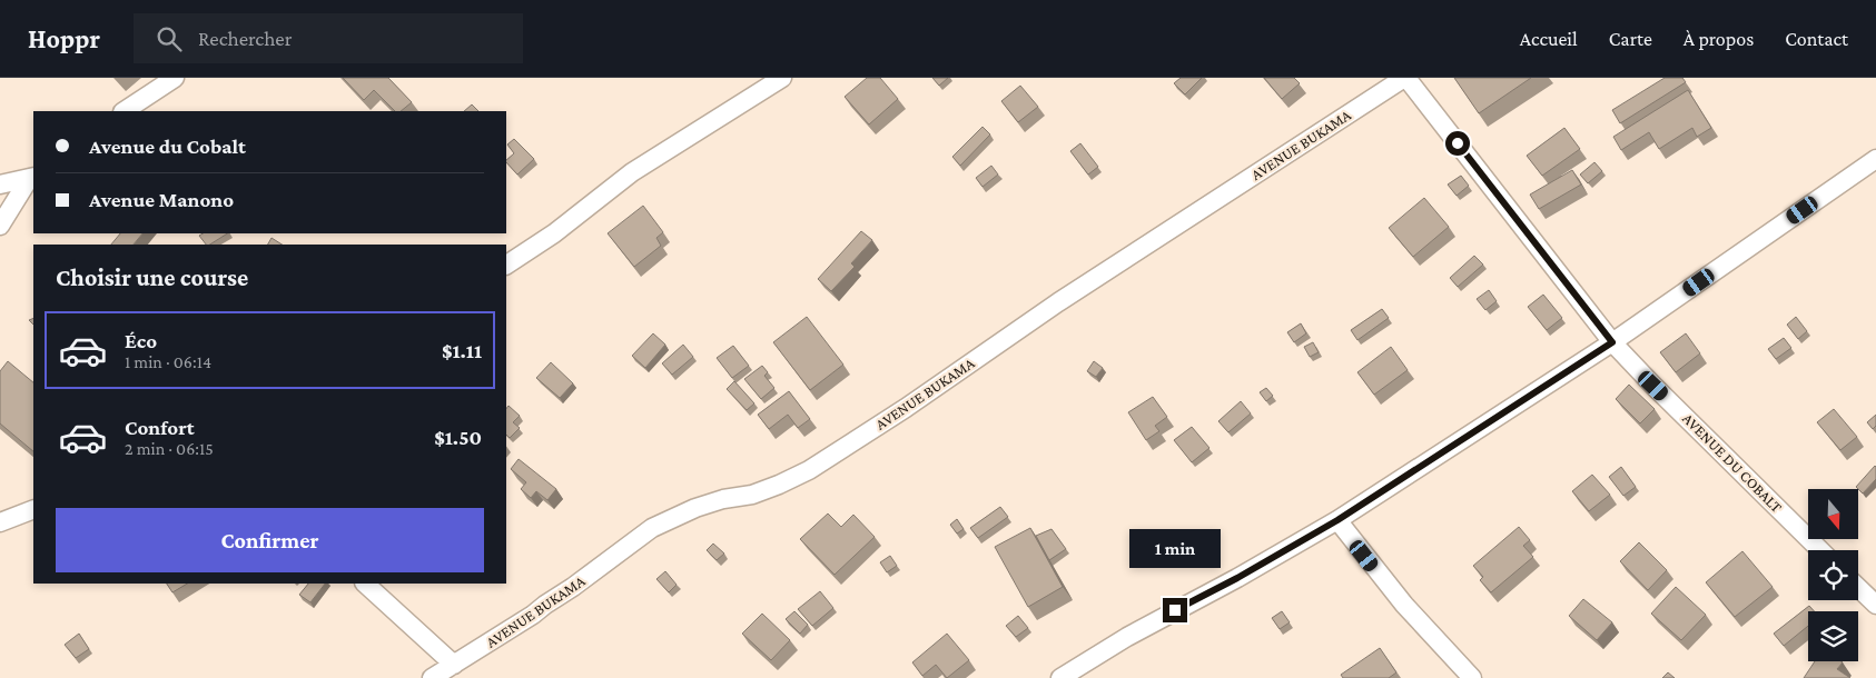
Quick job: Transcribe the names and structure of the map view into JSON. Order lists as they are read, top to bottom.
{
  "streets": {
    "street": ["AVENUE BUKAMA", "AVENUE DU COBALT"]
  },
  "crossings": [
    ["AVENUE BUKAMA", "AVENUE DU COBALT"]
  ],
  "north": "bottom",
  "page": {
    "header": "Hoppr",
    "search": "Rechercher",
    "nav": [
      "Accueil",
      "Carte",
      "À propos",
      "Contact"
    ],
    "banner": ["Avenue du Cobalt", "Avenue Manono"],
    "heading": "Choisir une course",
    "list": [
      {
        "name": "Éco",
        "note": "1 min · 06:14",
        "value": "$1.11"
      },
      {
        "name": "Confort",
        "note": "2 min · 06:15",
        "value": "$1.50"
      }
    ],
    "buttons": "Confirmer",
    "bubble": "1 min"
  }
}
